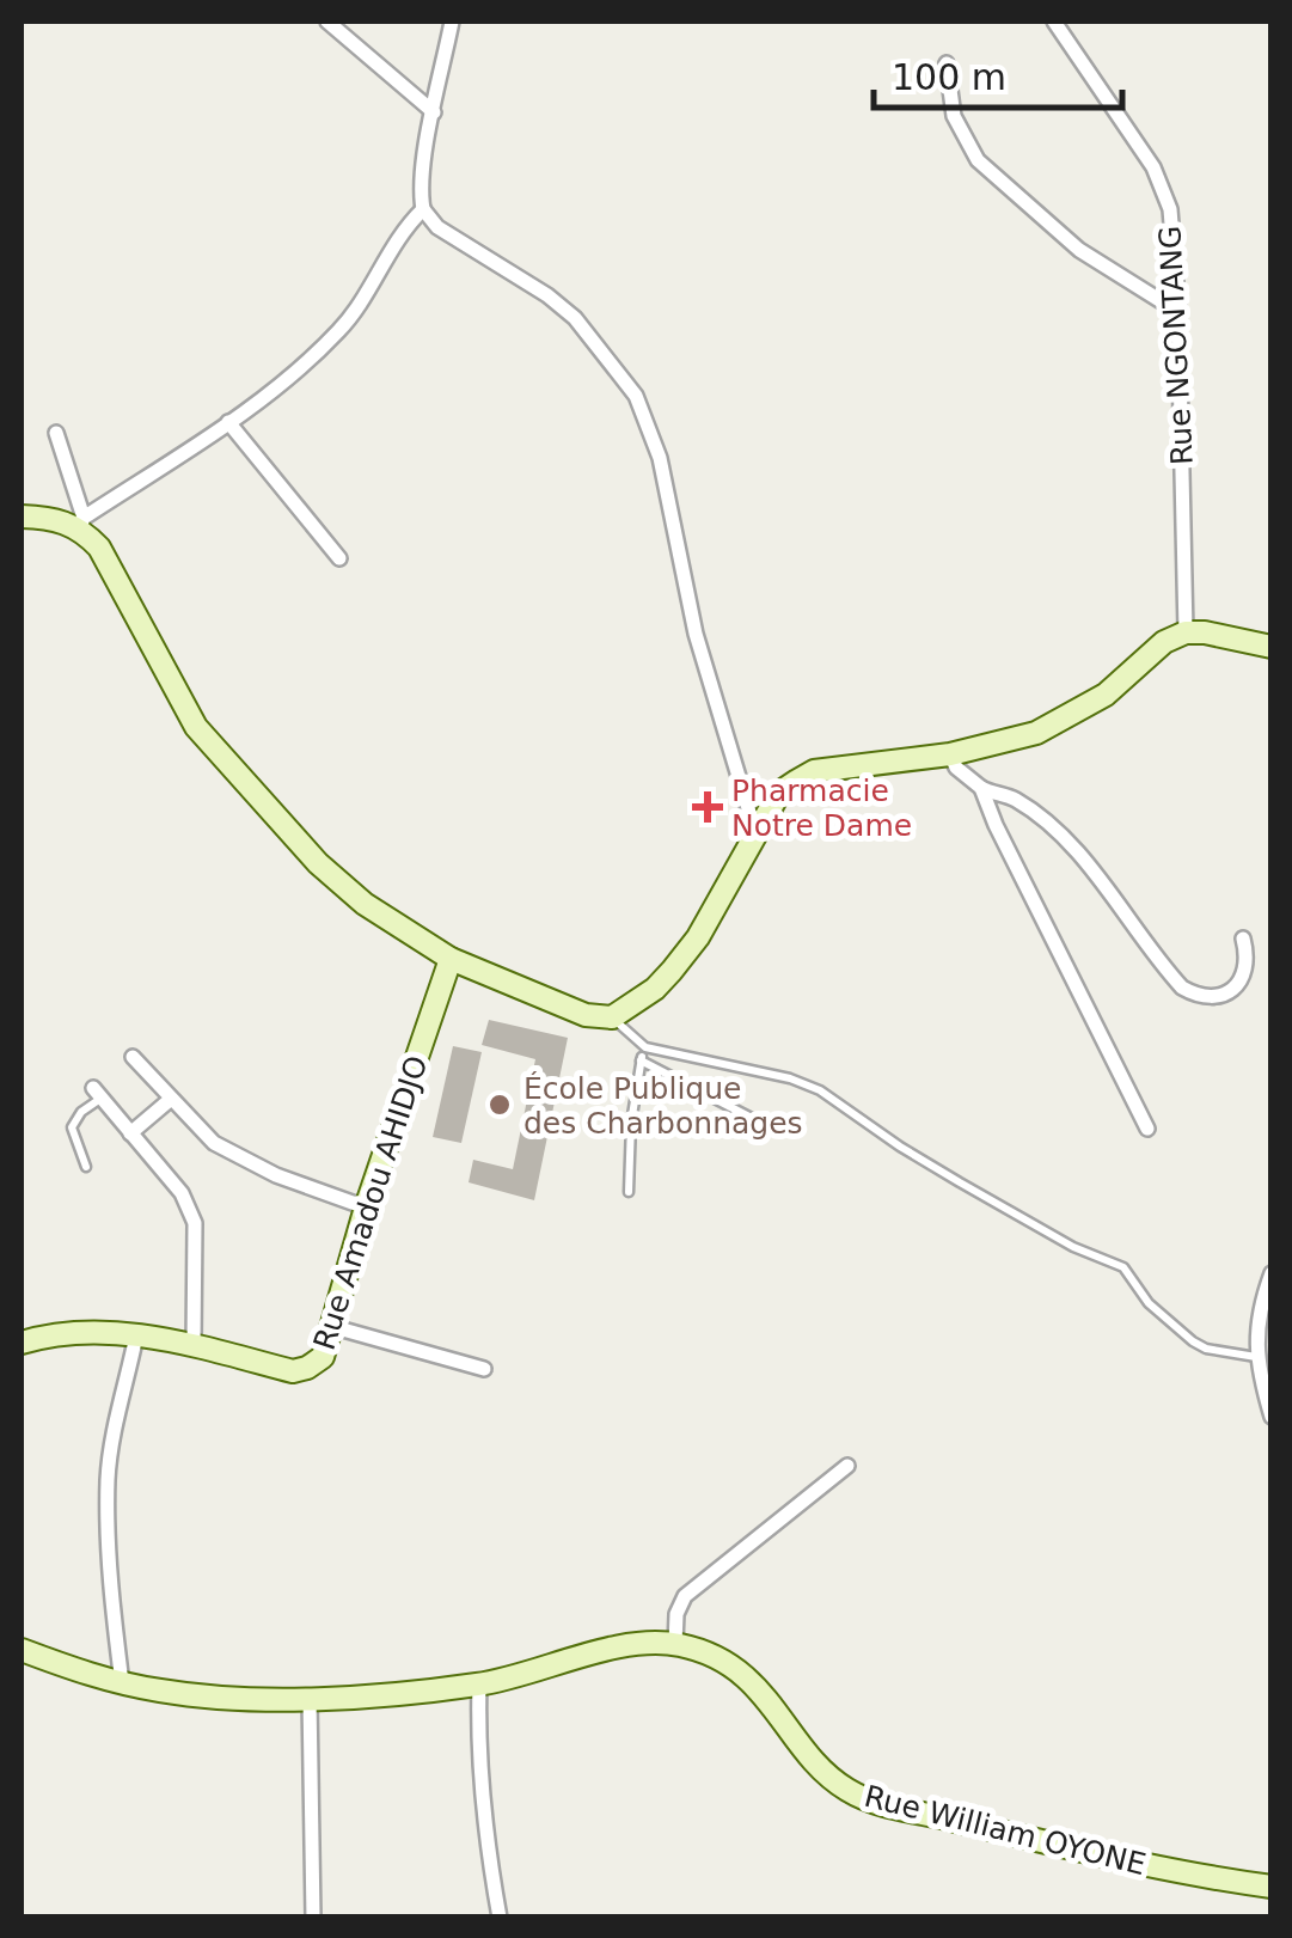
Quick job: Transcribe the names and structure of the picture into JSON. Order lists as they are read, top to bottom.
{
  "streets": {
    "street": ["Rue NGONTANG", "Rue Amadou AHIDJO", "Rue William OYONE"]
  },
  "places": {
    "health": ["Pharmacie Notre Dame"],
    "other": ["École Publique des Charbonnages"]
  },
  "scale_bar": "100 m"
}
